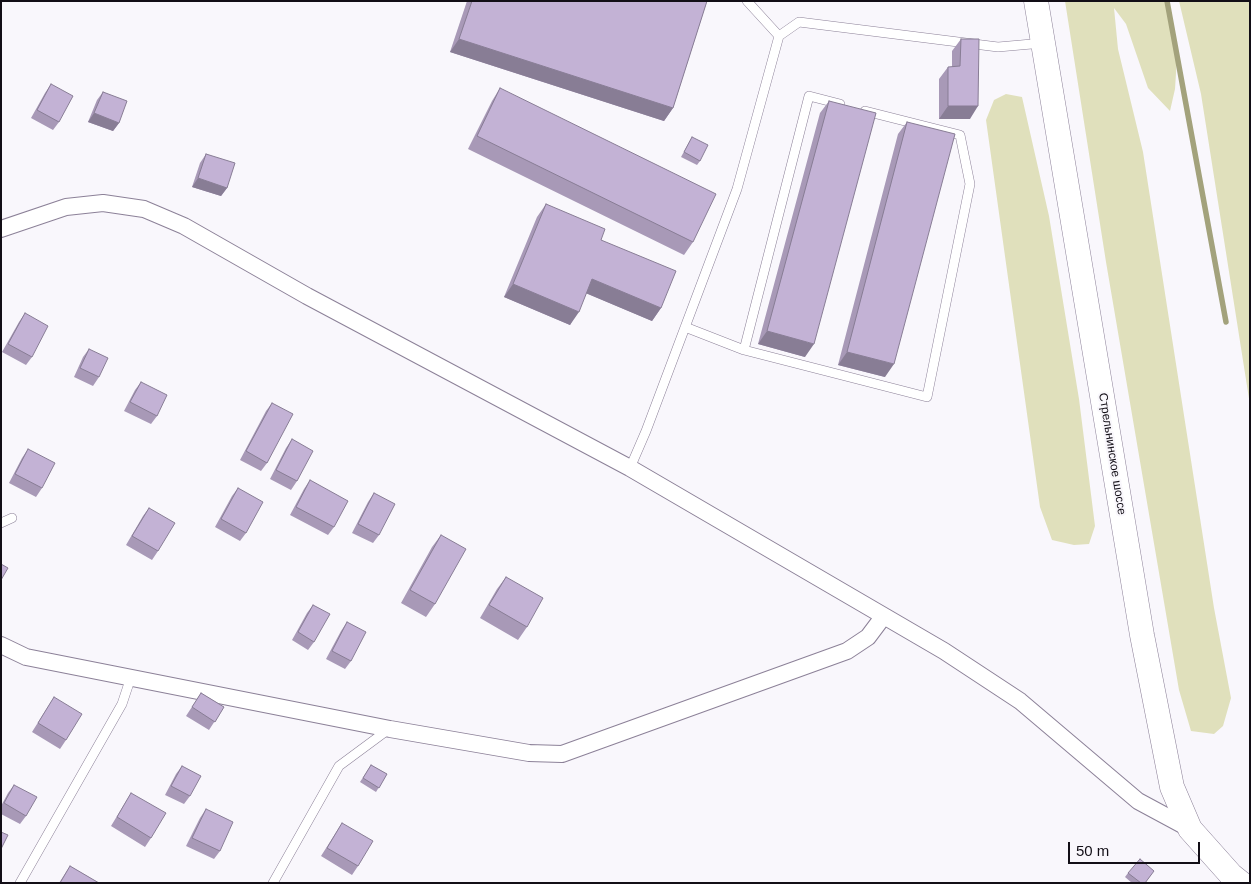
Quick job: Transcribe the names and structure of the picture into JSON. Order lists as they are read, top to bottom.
{
  "streets": {
    "main road": ["Стрельнинское шоссе"]
  },
  "scale_bar": "50 m"
}
